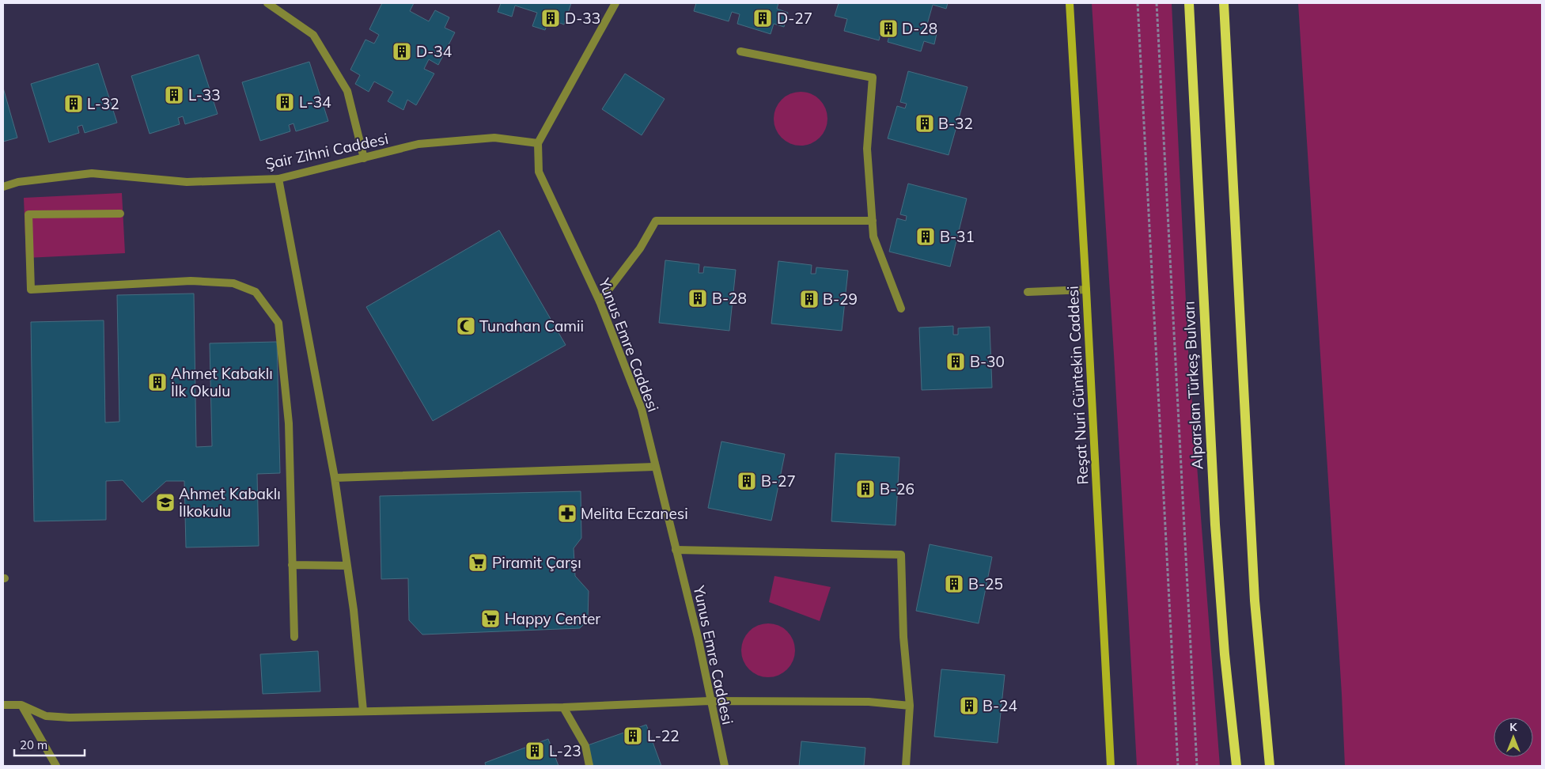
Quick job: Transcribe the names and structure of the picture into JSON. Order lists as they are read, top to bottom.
{
  "streets": {
    "main road": ["Reşat Nuri Güntekin Caddesi", "Alparslan Türkeş Bulvarı"],
    "street": ["Şair Zihni Caddesi", "Yunus Emre Caddesi"]
  },
  "crossings": [
    ["Şair Zihni Caddesi", "Yunus Emre Caddesi"]
  ],
  "places": {
    "building": [
      "D-33",
      "D-27",
      "D-28",
      "D-34",
      "L-33",
      "L-34",
      "L-32",
      "B-32",
      "B-31",
      "B-28",
      "B-29",
      "B-30",
      "Ahmet Kabaklı İlk Okulu",
      "B-27",
      "B-26",
      "B-25",
      "B-24",
      "L-22",
      "L-23"
    ],
    "mosque": ["Tunahan Camii"],
    "school or university": ["Ahmet Kabaklı İlkokulu"],
    "pharmacy": ["Melita Eczanesi"],
    "supermarket": ["Piramit Çarşı", "Happy Center"]
  },
  "scale_bar": "20 m",
  "north": "top"
}
